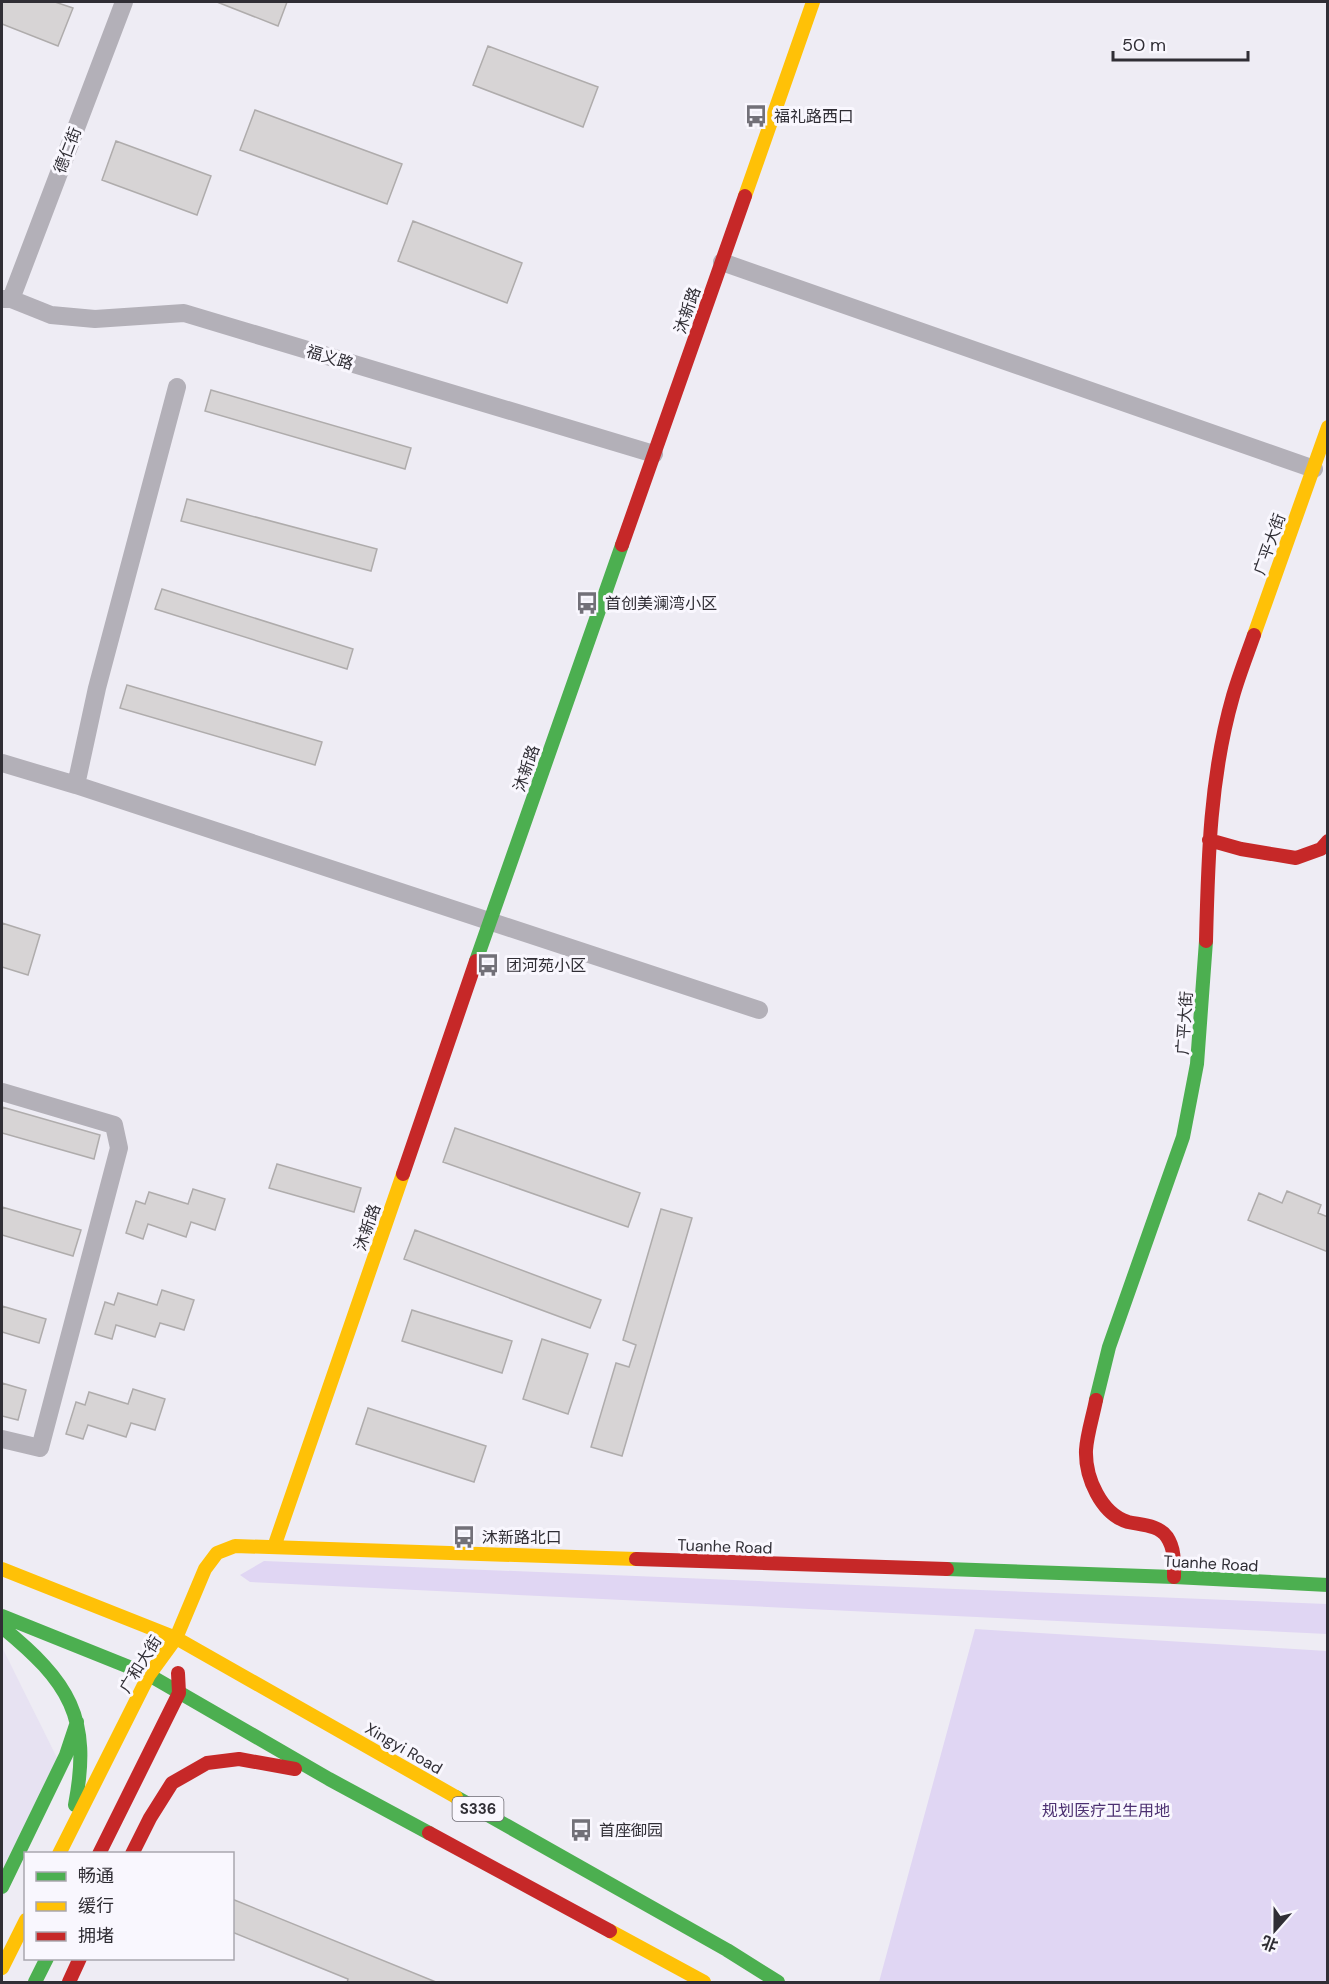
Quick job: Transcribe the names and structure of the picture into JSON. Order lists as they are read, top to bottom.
{
  "streets": {
    "street": [
      "德仁街",
      "沐新路",
      "福义路",
      "广平大街",
      "Tuanhe Road",
      "广和大街",
      "Xingyi Road",
      "S336"
    ]
  },
  "crossings": [
    ["德仁街", "福义路"],
    ["沐新路", "福义路"],
    ["沐新路", "Tuanhe Road"],
    ["广平大街", "Tuanhe Road"],
    ["Tuanhe Road", "广和大街"],
    ["Tuanhe Road", "Xingyi Road"],
    ["广和大街", "Xingyi Road"],
    ["广和大街", "S336"]
  ],
  "parks": ["规划医疗卫生用地"],
  "places": {
    "bus stop": [
      "福礼路西口",
      "首创美澜湾小区",
      "团河苑小区",
      "沐新路北口",
      "首座御园"
    ]
  },
  "legend": ["畅通", "缓行", "拥堵"],
  "scale_bar": "50 m",
  "north": "bottom"
}
